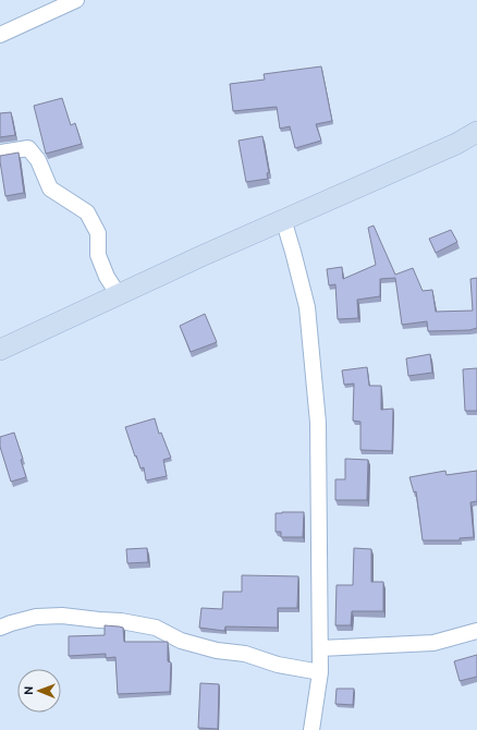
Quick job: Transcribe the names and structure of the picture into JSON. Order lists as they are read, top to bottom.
{
  "north": "left"
}
